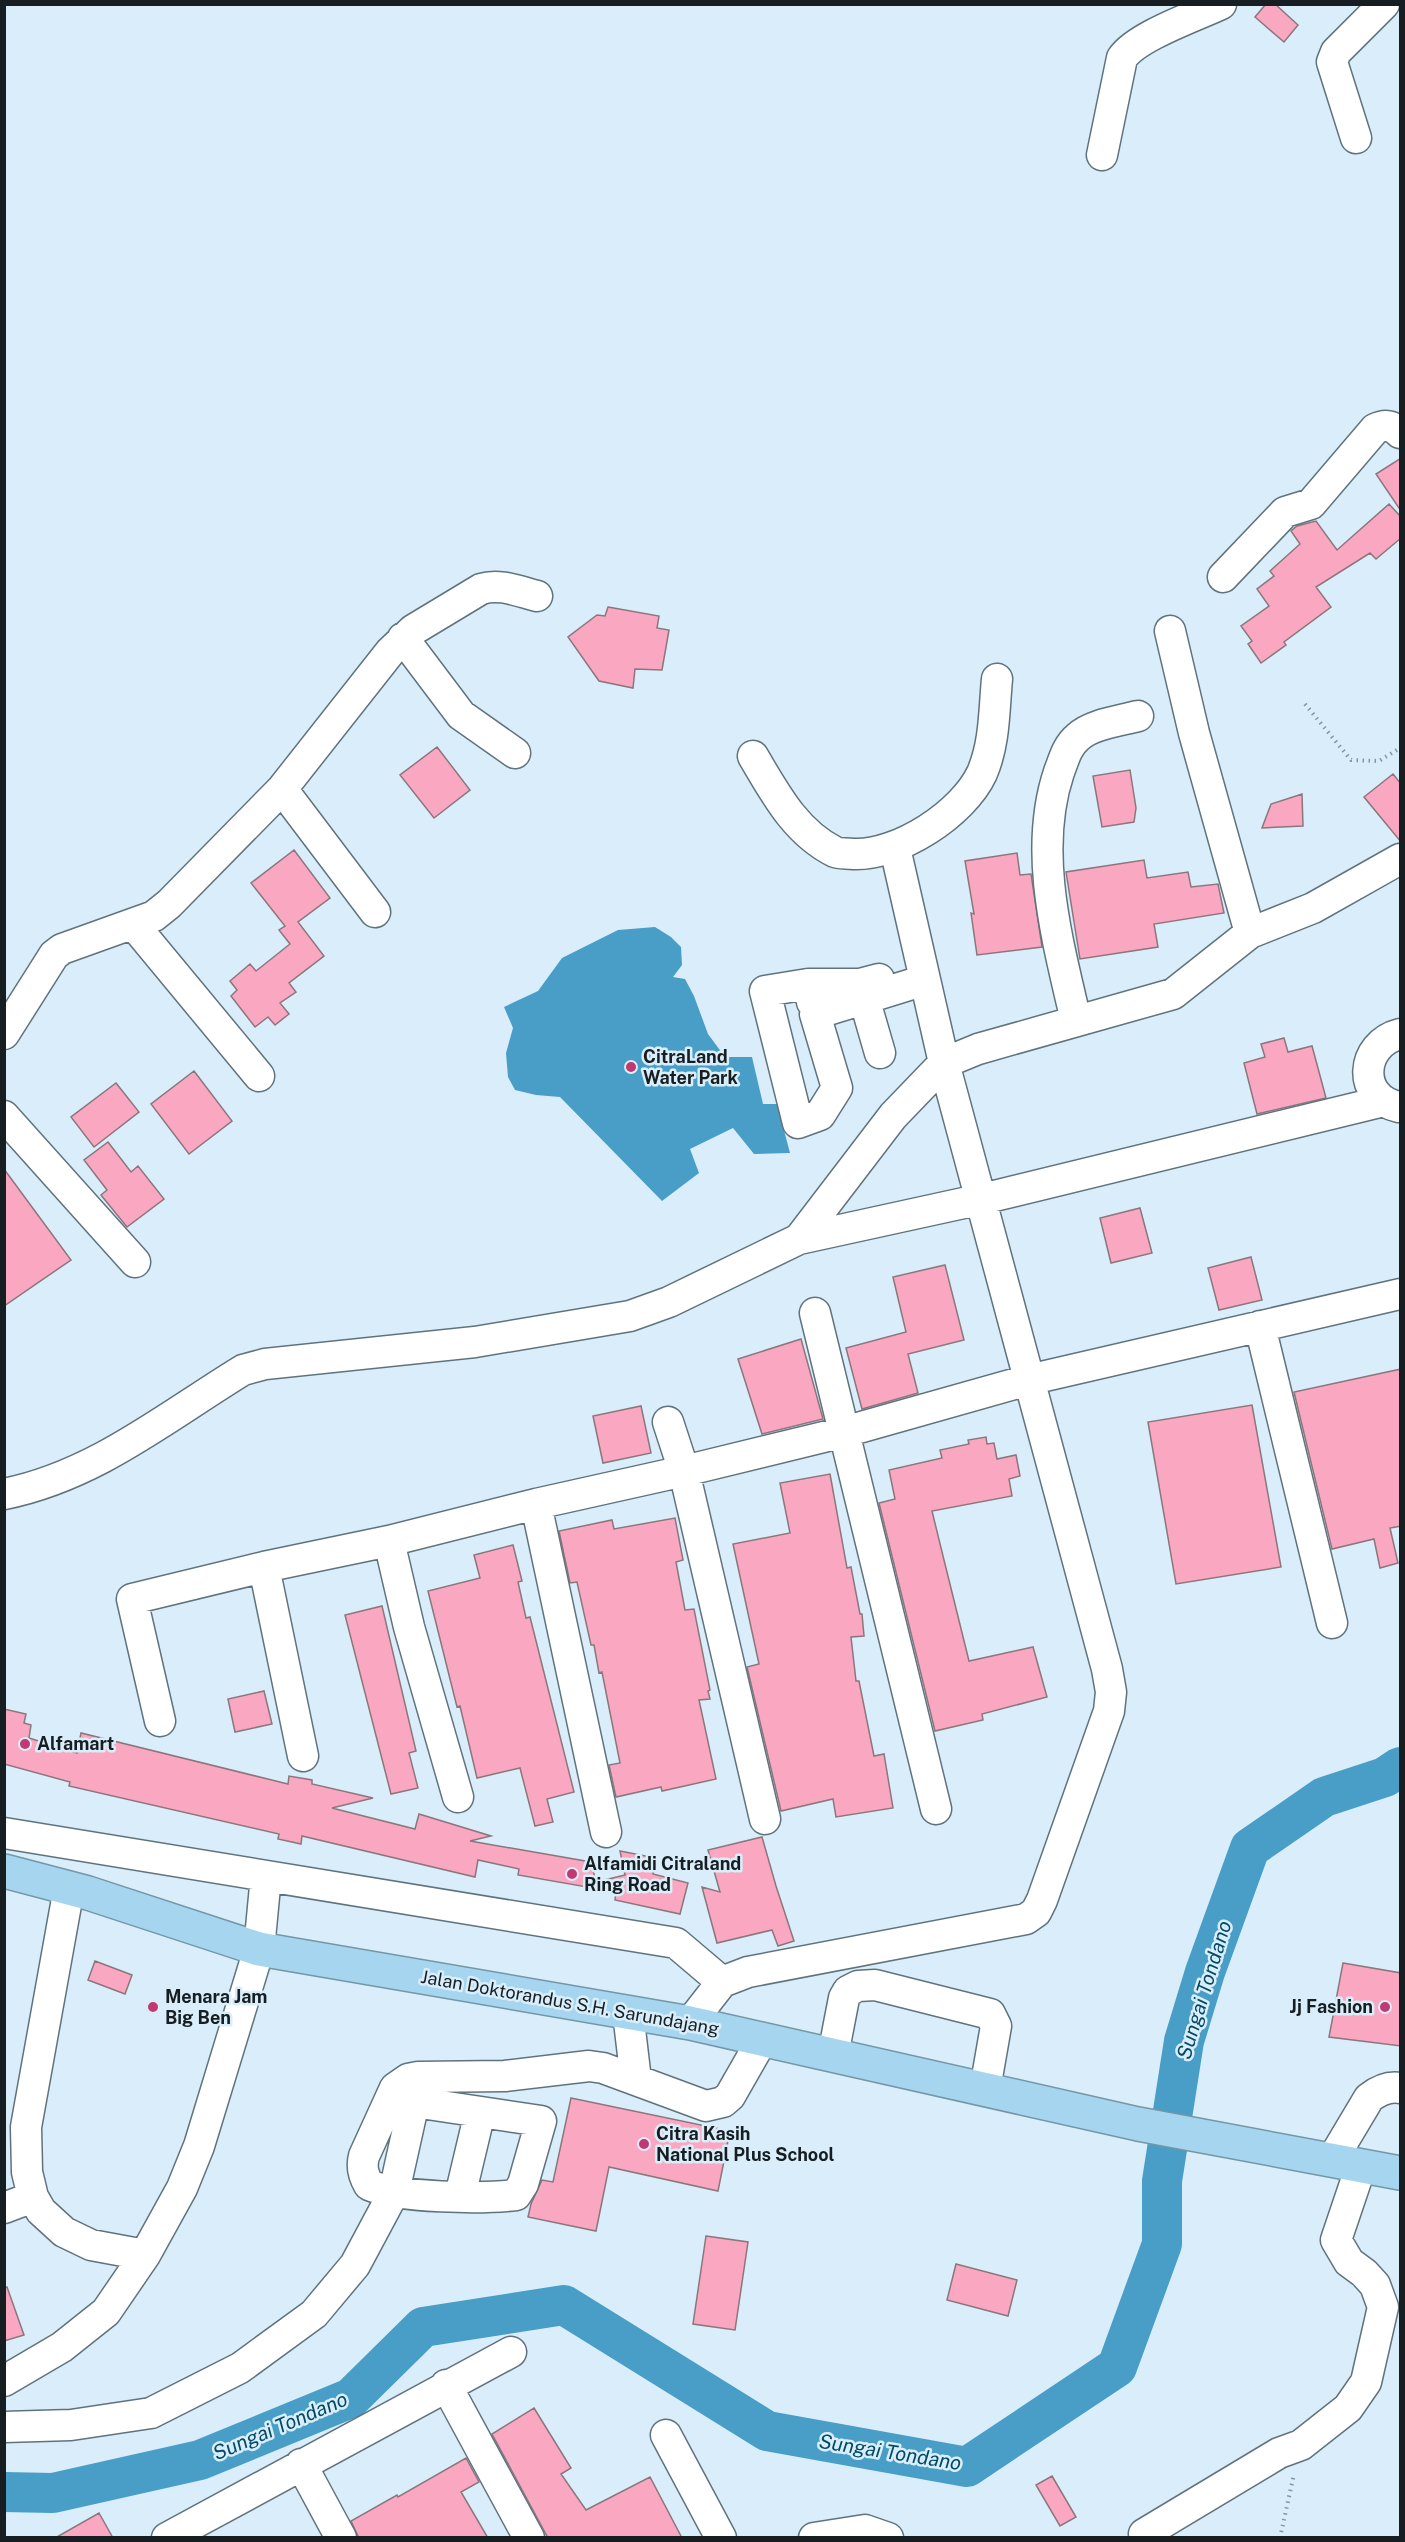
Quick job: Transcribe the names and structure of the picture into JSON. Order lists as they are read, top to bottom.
{
  "streets": {
    "highway": ["Jalan Doktorandus S.H. Sarundajang"]
  },
  "water": ["Sungai Tondano"],
  "places": [
    "CitraLand Water Park",
    "Alfamart",
    "Alfamidi Citraland Ring Road",
    "Menara Jam Big Ben",
    "Jj Fashion",
    "Citra Kasih National Plus School"
  ]
}
